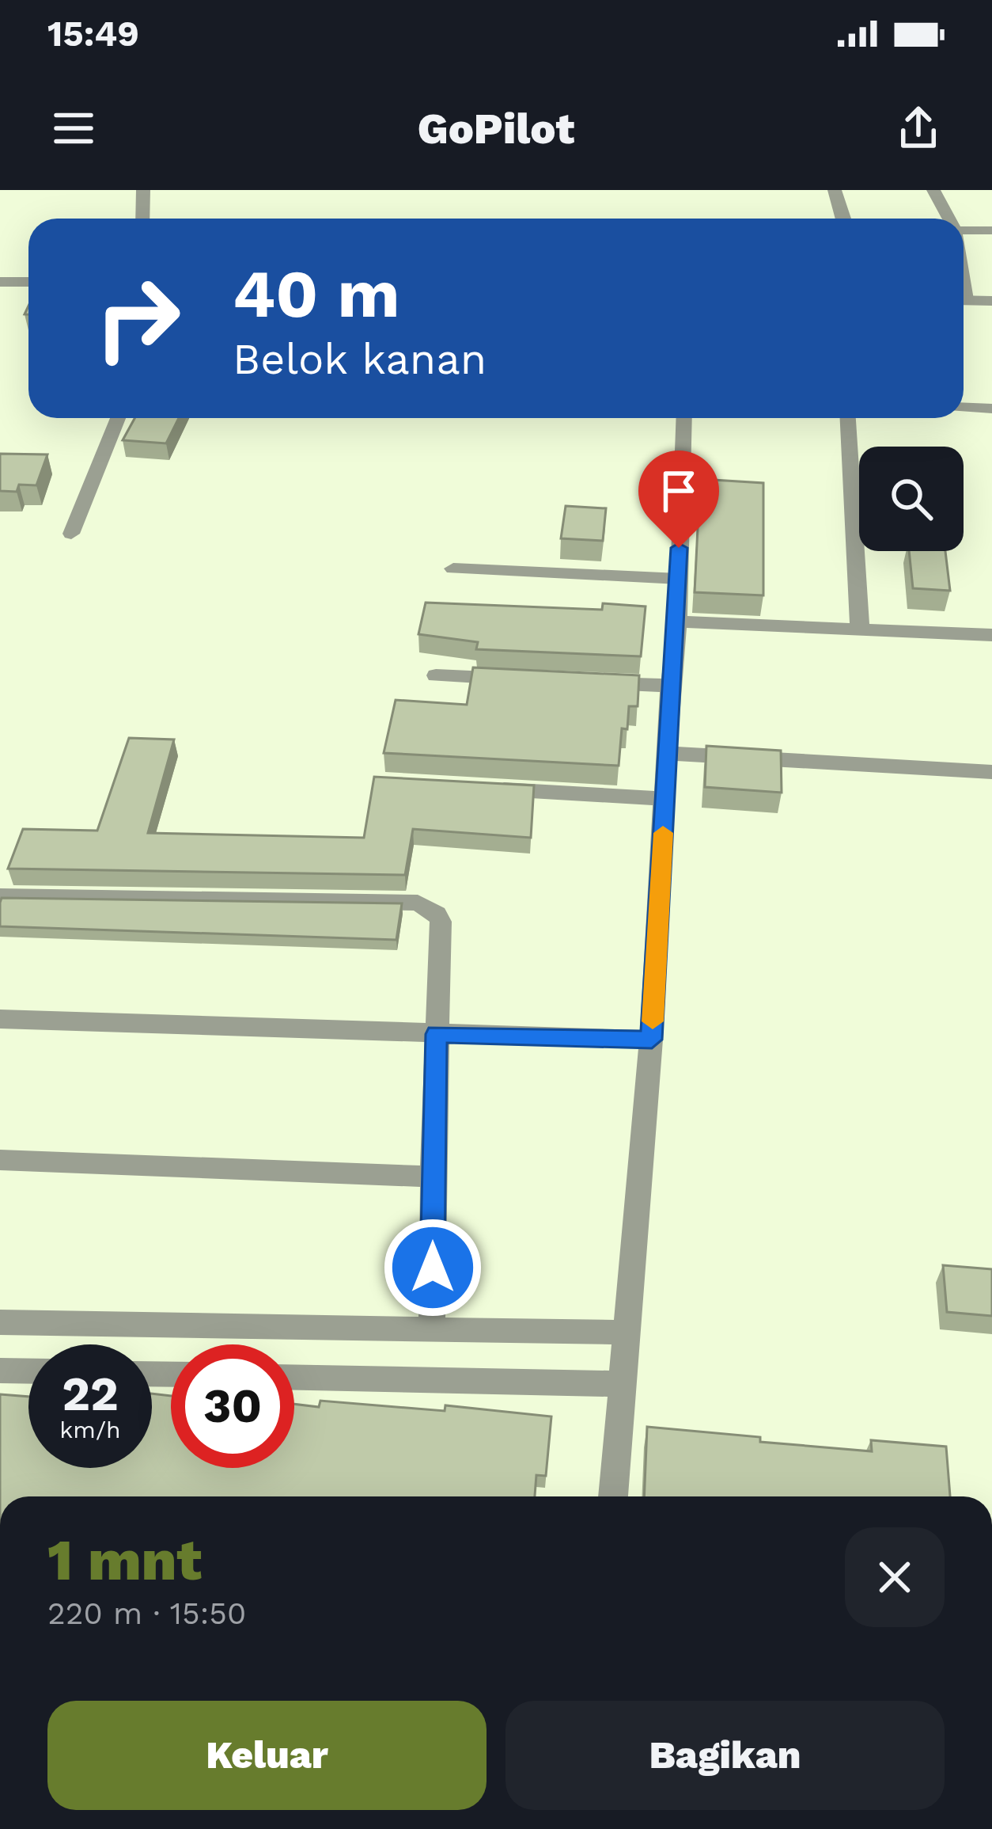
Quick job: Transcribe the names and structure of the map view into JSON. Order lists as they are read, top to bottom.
{
  "page": {
    "status": "15:49",
    "header": "GoPilot",
    "turn": ["40 m", "Belok kanan"],
    "speed": "22 km/h",
    "limit": "30",
    "heading": ["1 mnt", "220 m · 15:50"],
    "buttons": ["Keluar", "Bagikan"]
  }
}
